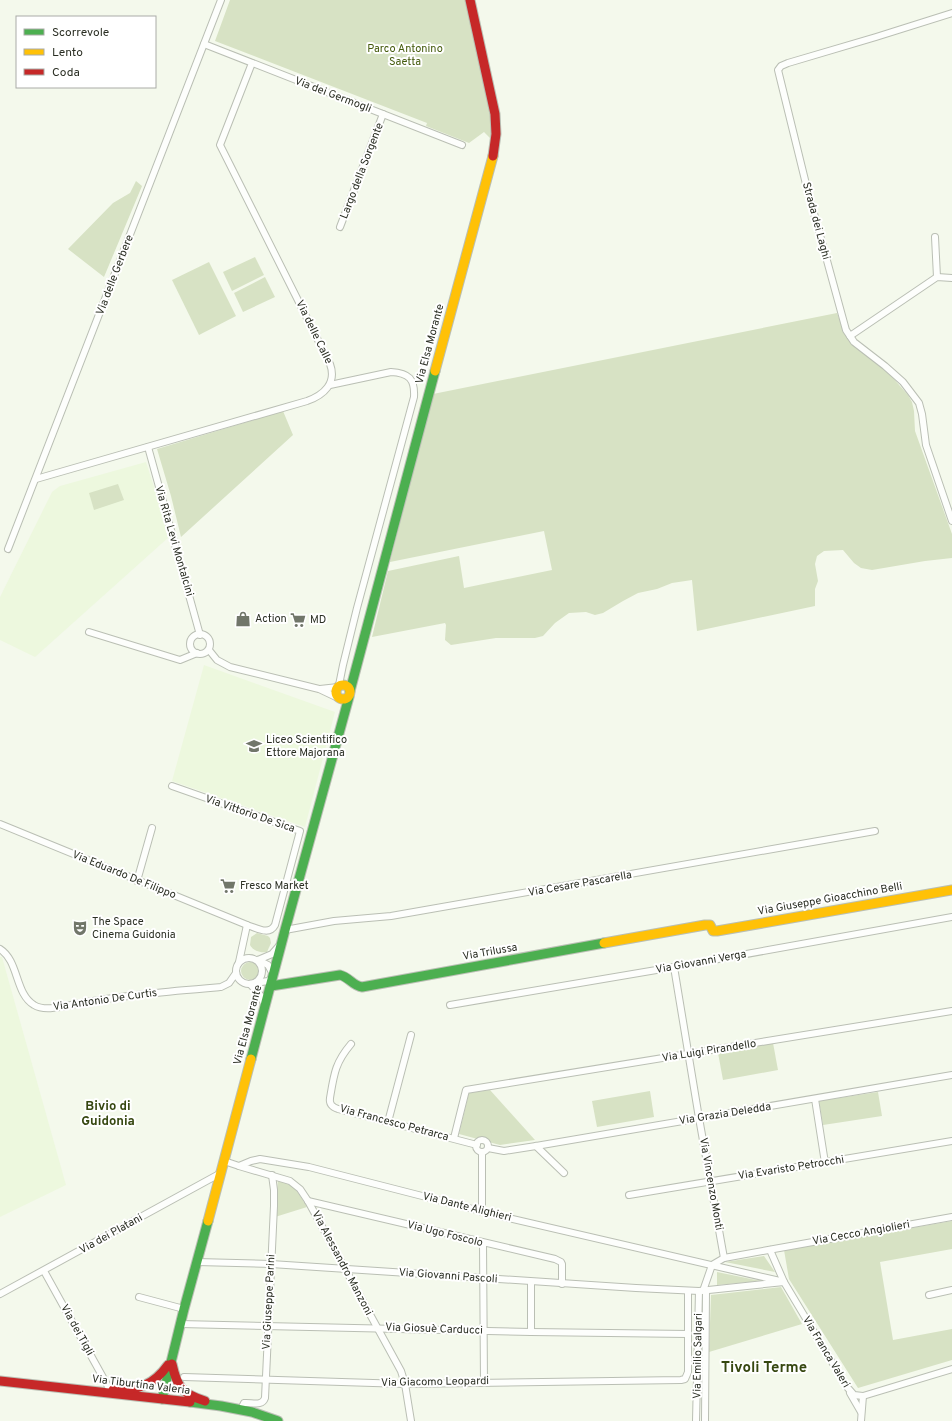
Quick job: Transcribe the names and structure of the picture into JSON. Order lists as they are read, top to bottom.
{
  "streets": {
    "street": [
      "Via dei Germogli",
      "Largo della Sorgente",
      "Strada dei Laghi",
      "Via delle Gerbere",
      "Via delle Calle",
      "Via Elsa Morante",
      "Via Rita Levi Montalcini",
      "Via Vittorio De Sica",
      "Via Eduardo De Filippo",
      "Via Cesare Pascarella",
      "Via Giuseppe Gioacchino Belli",
      "Via Trilussa",
      "Via Giovanni Verga",
      "Via Antonio De Curtis",
      "Via Luigi Pirandello",
      "Via Grazia Deledda",
      "Via Francesco Petrarca",
      "Via Evaristo Petrocchi",
      "Via Vincenzo Monti",
      "Via Dante Alighieri",
      "Via Cecco Angiolieri",
      "Via dei Platani",
      "Via Ugo Foscolo",
      "Via Alessandro Manzoni",
      "Via Giovanni Pascoli",
      "Via Giuseppe Parini",
      "Via Giosuè Carducci",
      "Via dei Tigli",
      "Via Franca Valeri",
      "Via Emilio Salgari",
      "Via Giacomo Leopardi",
      "Via Tiburtina Valeria"
    ]
  },
  "crossings": [
    ["Via dei Germogli", "Largo della Sorgente"],
    ["Via dei Germogli", "Via delle Gerbere"],
    ["Via dei Germogli", "Via delle Calle"],
    ["Via Elsa Morante", "Via Rita Levi Montalcini"],
    ["Via Elsa Morante", "Via Cesare Pascarella"],
    ["Via Elsa Morante", "Via Trilussa"],
    ["Via Elsa Morante", "Via dei Platani"],
    ["Via Elsa Morante", "Via Giovanni Pascoli"],
    ["Via Elsa Morante", "Via Giosuè Carducci"],
    ["Via Elsa Morante", "Via dei Tigli"],
    ["Via Elsa Morante", "Via Tiburtina Valeria"],
    ["Via Vittorio De Sica", "Via Eduardo De Filippo"],
    ["Via Giuseppe Gioacchino Belli", "Via Trilussa"],
    ["Via Giovanni Verga", "Via Vincenzo Monti"],
    ["Via Luigi Pirandello", "Via Francesco Petrarca"],
    ["Via Luigi Pirandello", "Via Vincenzo Monti"],
    ["Via Grazia Deledda", "Via Francesco Petrarca"],
    ["Via Grazia Deledda", "Via Vincenzo Monti"],
    ["Via Evaristo Petrocchi", "Via Vincenzo Monti"],
    ["Via Vincenzo Monti", "Via Cecco Angiolieri"],
    ["Via Dante Alighieri", "Via Alessandro Manzoni"],
    ["Via Dante Alighieri", "Via Giovanni Pascoli"],
    ["Via Dante Alighieri", "Via Franca Valeri"],
    ["Via Cecco Angiolieri", "Via Franca Valeri"],
    ["Via dei Platani", "Via dei Tigli"],
    ["Via Ugo Foscolo", "Via Alessandro Manzoni"],
    ["Via Ugo Foscolo", "Via Giovanni Pascoli"],
    ["Via Alessandro Manzoni", "Via Giovanni Pascoli"],
    ["Via Alessandro Manzoni", "Via Giuseppe Parini"],
    ["Via Alessandro Manzoni", "Via Giosuè Carducci"],
    ["Via Alessandro Manzoni", "Via Giacomo Leopardi"],
    ["Via Giovanni Pascoli", "Via Giuseppe Parini"],
    ["Via Giovanni Pascoli", "Via Franca Valeri"],
    ["Via Giovanni Pascoli", "Via Emilio Salgari"],
    ["Via Giuseppe Parini", "Via Giosuè Carducci"],
    ["Via Giuseppe Parini", "Via Giacomo Leopardi"],
    ["Via Giuseppe Parini", "Via Tiburtina Valeria"],
    ["Via Giosuè Carducci", "Via Giacomo Leopardi"]
  ],
  "districts": ["Bivio di Guidonia", "Tivoli Terme"],
  "parks": ["Parco Antonino Saetta"],
  "places": {
    "shop": ["Action"],
    "supermarket": ["MD", "Fresco Market"],
    "school or university": ["Liceo Scientifico Ettore Majorana"],
    "theatre": ["The Space Cinema Guidonia"]
  },
  "legend": ["Scorrevole", "Lento", "Coda"]
}
